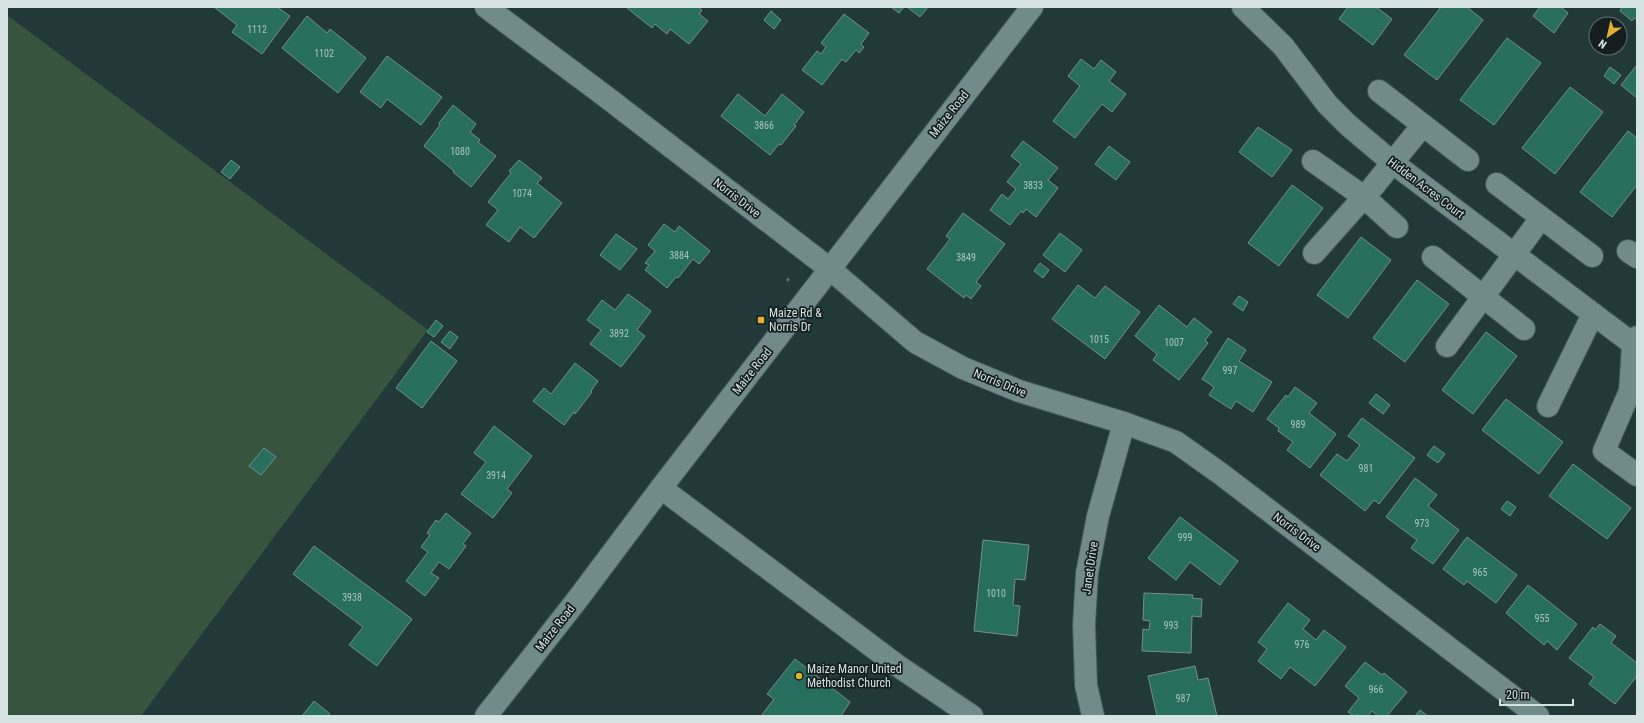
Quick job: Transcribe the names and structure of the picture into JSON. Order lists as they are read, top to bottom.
{
  "streets": {
    "street": [
      "Maize Road",
      "Hidden Acres Court",
      "Norris Drive",
      "Janet Drive"
    ]
  },
  "crossings": [
    ["Maize Road", "Norris Drive"],
    ["Norris Drive", "Janet Drive"]
  ],
  "places": {
    "transit": ["Maize Rd & Norris Dr"],
    "other": ["Maize Manor United Methodist Church"]
  },
  "house_numbers": [
    "1112",
    "1102",
    "3866",
    "1080",
    "3833",
    "1074",
    "3884",
    "3849",
    "3892",
    "1015",
    "1007",
    "997",
    "989",
    "981",
    "3914",
    "973",
    "999",
    "965",
    "1010",
    "3938",
    "955",
    "993",
    "976",
    "966",
    "987"
  ],
  "scale_bar": "20 m",
  "north": "bottom left"
}
